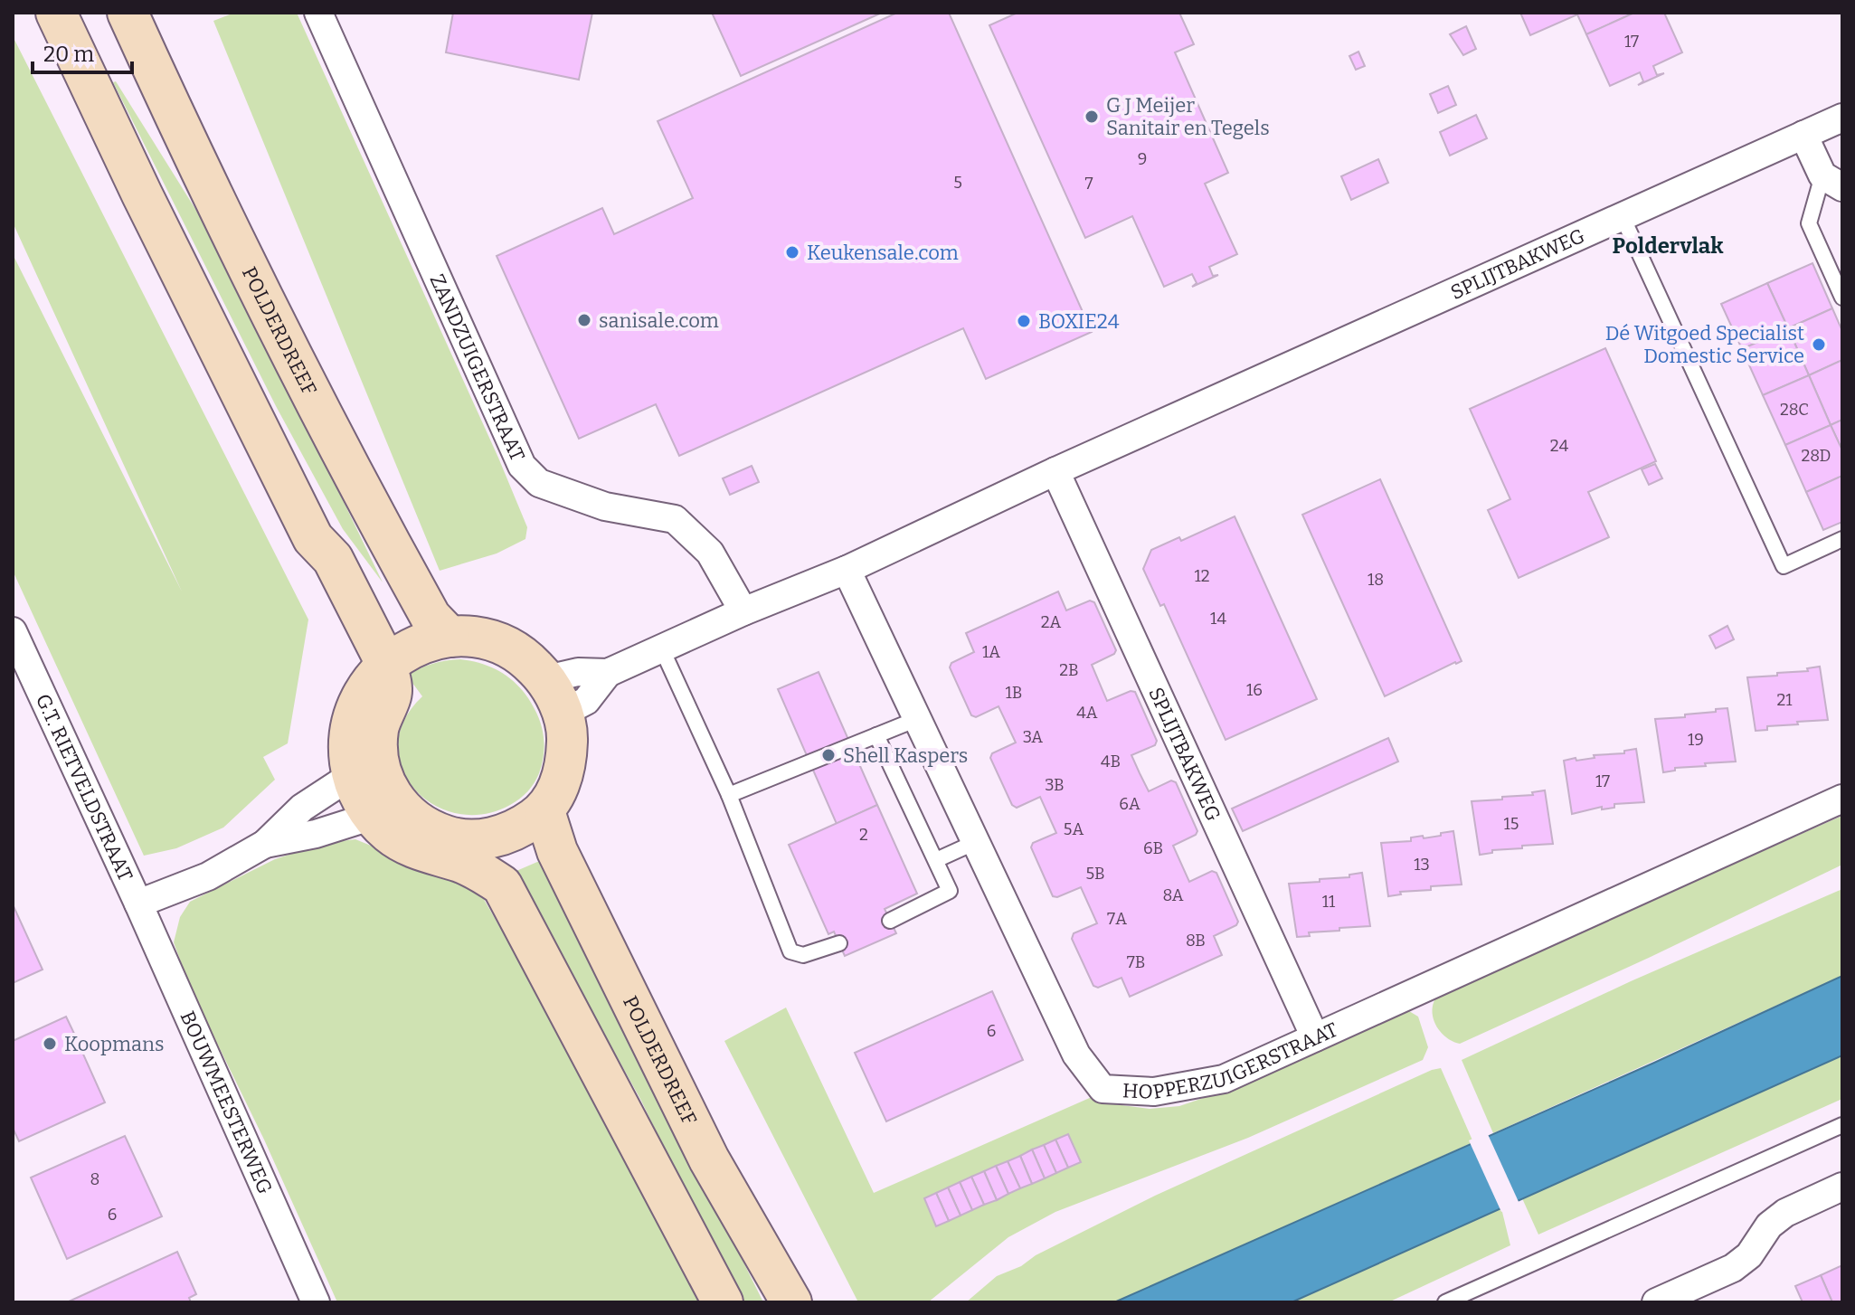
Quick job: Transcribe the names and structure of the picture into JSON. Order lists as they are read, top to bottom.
{
  "streets": {
    "main road": ["POLDERDREEF"],
    "street": [
      "SPLIJTBAKWEG",
      "ZANDZUIGERSTRAAT",
      "G.T. RIETVELDSTRAAT",
      "HOPPERZUIGERSTRAAT",
      "BOUWMEESTERWEG"
    ]
  },
  "crossings": [
    ["SPLIJTBAKWEG", "POLDERDREEF"],
    ["SPLIJTBAKWEG", "ZANDZUIGERSTRAAT"],
    ["SPLIJTBAKWEG", "HOPPERZUIGERSTRAAT"],
    ["G.T. RIETVELDSTRAAT", "BOUWMEESTERWEG"]
  ],
  "districts": ["Poldervlak"],
  "places": [
    "G J Meijer Sanitair en Tegels",
    "Keukensale.com",
    "sanisale.com",
    "BOXIE24",
    "Dé Witgoed Specialist Domestic Service",
    "Shell Kaspers",
    "Koopmans"
  ],
  "house_numbers": [
    "17",
    "9",
    "5",
    "7",
    "28C",
    "24",
    "28D",
    "12",
    "18",
    "14",
    "2A",
    "1A",
    "2B",
    "16",
    "1B",
    "21",
    "4A",
    "3A",
    "19",
    "4B",
    "17",
    "3B",
    "6A",
    "15",
    "5A",
    "2",
    "6B",
    "13",
    "5B",
    "8A",
    "11",
    "7A",
    "8B",
    "7B",
    "6",
    "8",
    "6"
  ],
  "scale_bar": "20 m"
}
